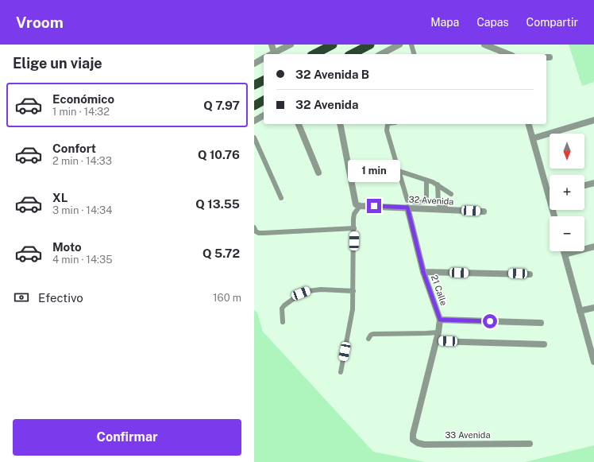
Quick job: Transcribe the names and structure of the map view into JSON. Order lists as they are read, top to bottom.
{
  "streets": {
    "street": ["32 Avenida", "21 Calle", "33 Avenida"]
  },
  "crossings": [
    ["32 Avenida", "21 Calle"],
    ["21 Calle", "33 Avenida"]
  ],
  "north": "bottom",
  "page": {
    "header": "Vroom",
    "nav": ["Mapa", "Capas", "Compartir"],
    "heading": "Elige un viaje",
    "banner": ["32 Avenida B", "32 Avenida"],
    "list": [
      {
        "name": "Económico",
        "note": "1 min · 14:32",
        "value": "Q 7.97"
      },
      {
        "name": "Confort",
        "note": "2 min · 14:33",
        "value": "Q 10.76"
      },
      {
        "name": "XL",
        "note": "3 min · 14:34",
        "value": "Q 13.55"
      },
      {
        "name": "Moto",
        "note": "4 min · 14:35",
        "value": "Q 5.72"
      }
    ],
    "map_buttons": ["+", "−"],
    "bubble": "1 min",
    "pay": ["Efectivo", "160 m"],
    "buttons": "Confirmar"
  }
}
